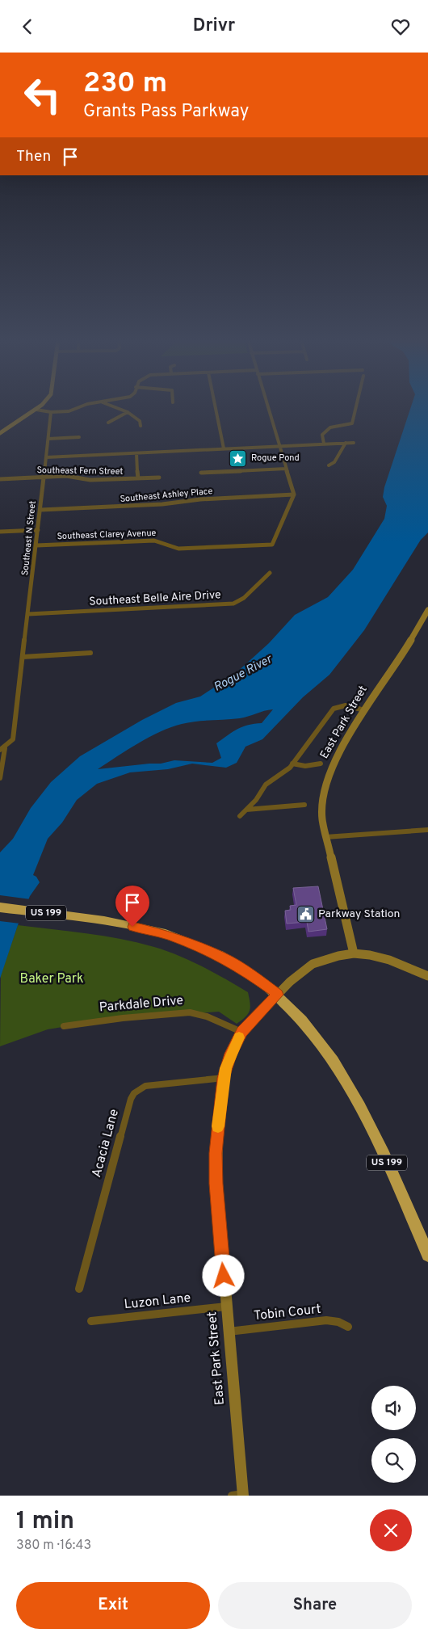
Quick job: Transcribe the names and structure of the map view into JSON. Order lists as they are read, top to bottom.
{
  "streets": {
    "highway": ["US 199"],
    "street": [
      "Southeast Fern Street",
      "Southeast Ashley Place",
      "Southeast Clarey Avenue",
      "Southeast N Street",
      "Southeast Belle Aire Drive",
      "East Park Street",
      "Parkdale Drive",
      "Acacia Lane",
      "Luzon Lane",
      "Tobin Court"
    ]
  },
  "crossings": [
    ["Southeast Fern Street", "Southeast N Street"],
    ["Southeast Ashley Place", "Southeast Clarey Avenue"],
    ["Southeast Ashley Place", "Southeast N Street"],
    ["Southeast Clarey Avenue", "Southeast N Street"],
    ["Southeast N Street", "Southeast Belle Aire Drive"],
    ["East Park Street", "US 199"],
    ["East Park Street", "Parkdale Drive"],
    ["East Park Street", "Acacia Lane"],
    ["East Park Street", "Luzon Lane"],
    ["East Park Street", "Tobin Court"]
  ],
  "water": ["Rogue River"],
  "parks": ["Baker Park"],
  "places": {
    "place": ["Rogue Pond"],
    "public building": ["Parkway Station"]
  },
  "page": {
    "header": "Drivr",
    "turn": ["230 m", "Grants Pass Parkway"],
    "then": "Then",
    "heading": ["1 min", "380 m · 16:43"],
    "buttons": ["Exit", "Share"]
  }
}
